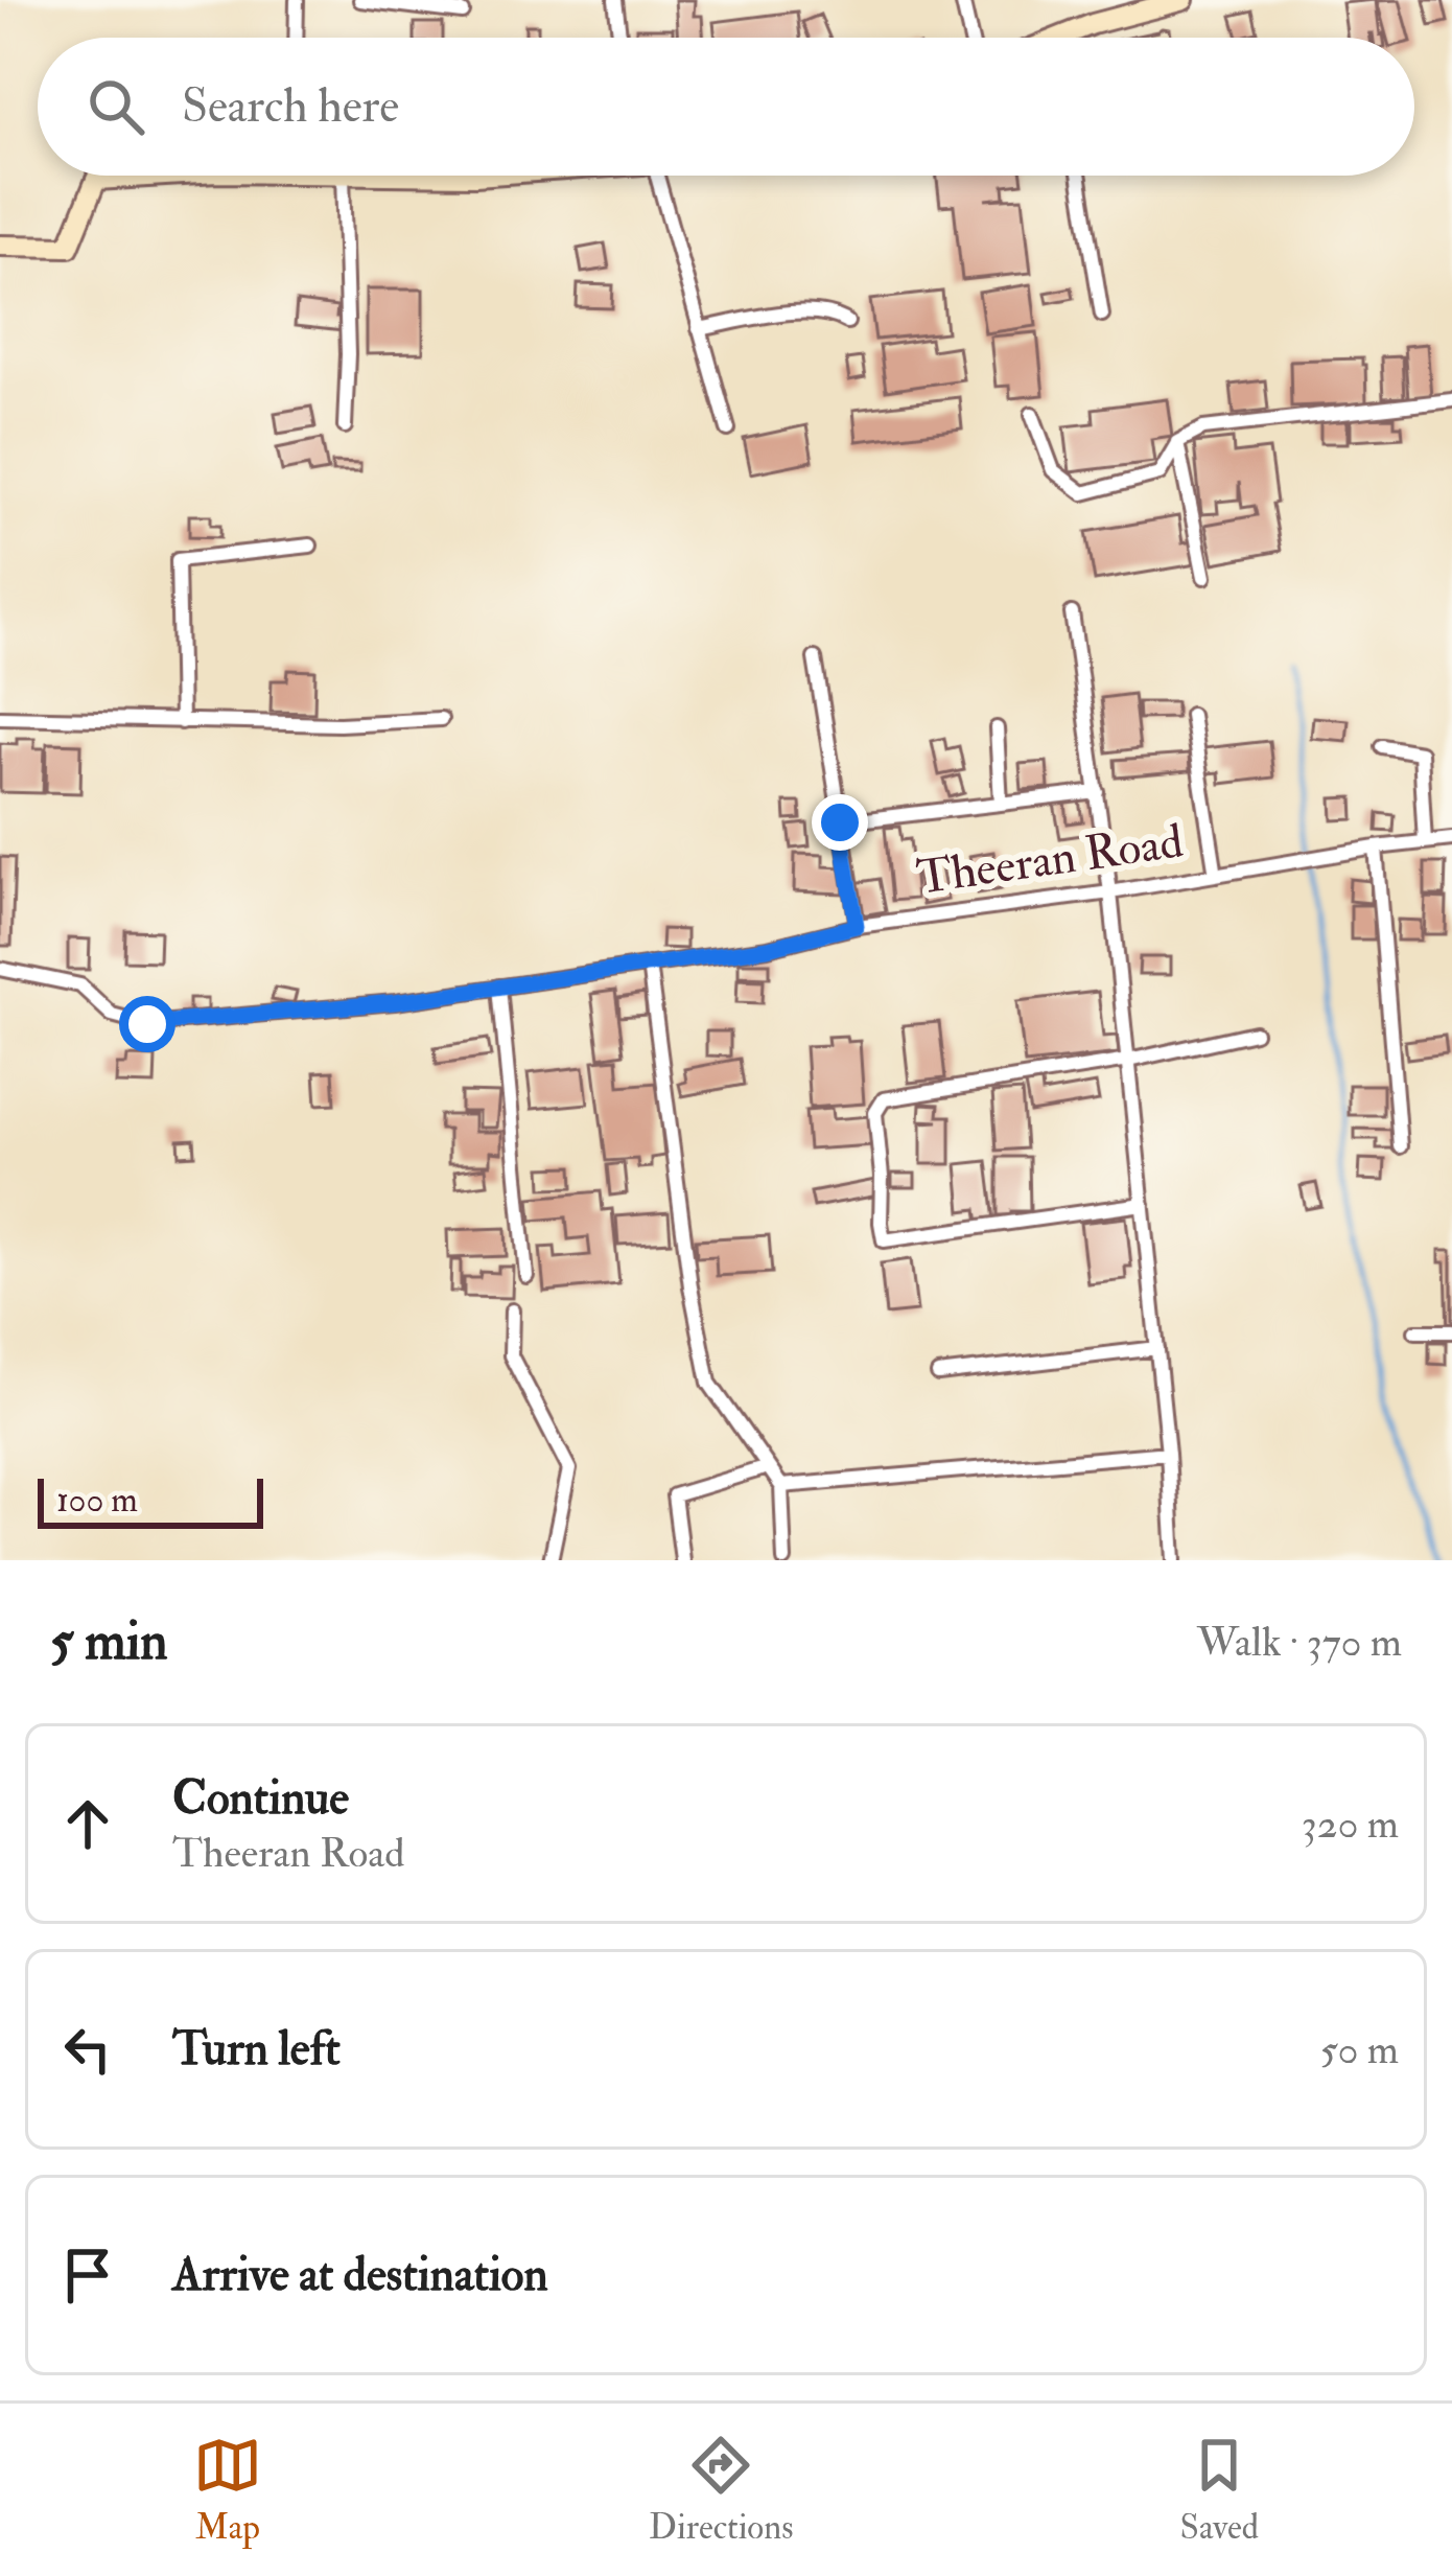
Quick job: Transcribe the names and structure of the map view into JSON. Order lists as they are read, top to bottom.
{
  "streets": {
    "street": ["Theeran Road"]
  },
  "scale_bar": "100 m",
  "page": {
    "search": "Search here",
    "scale": "100 m",
    "heading": ["5 min", "Walk · 370 m"],
    "list": [
      ["Continue", "Theeran Road", "320 m"],
      ["Turn left", "50 m"],
      "Arrive at destination"
    ],
    "nav": ["Map", "Directions", "Saved"]
  }
}
